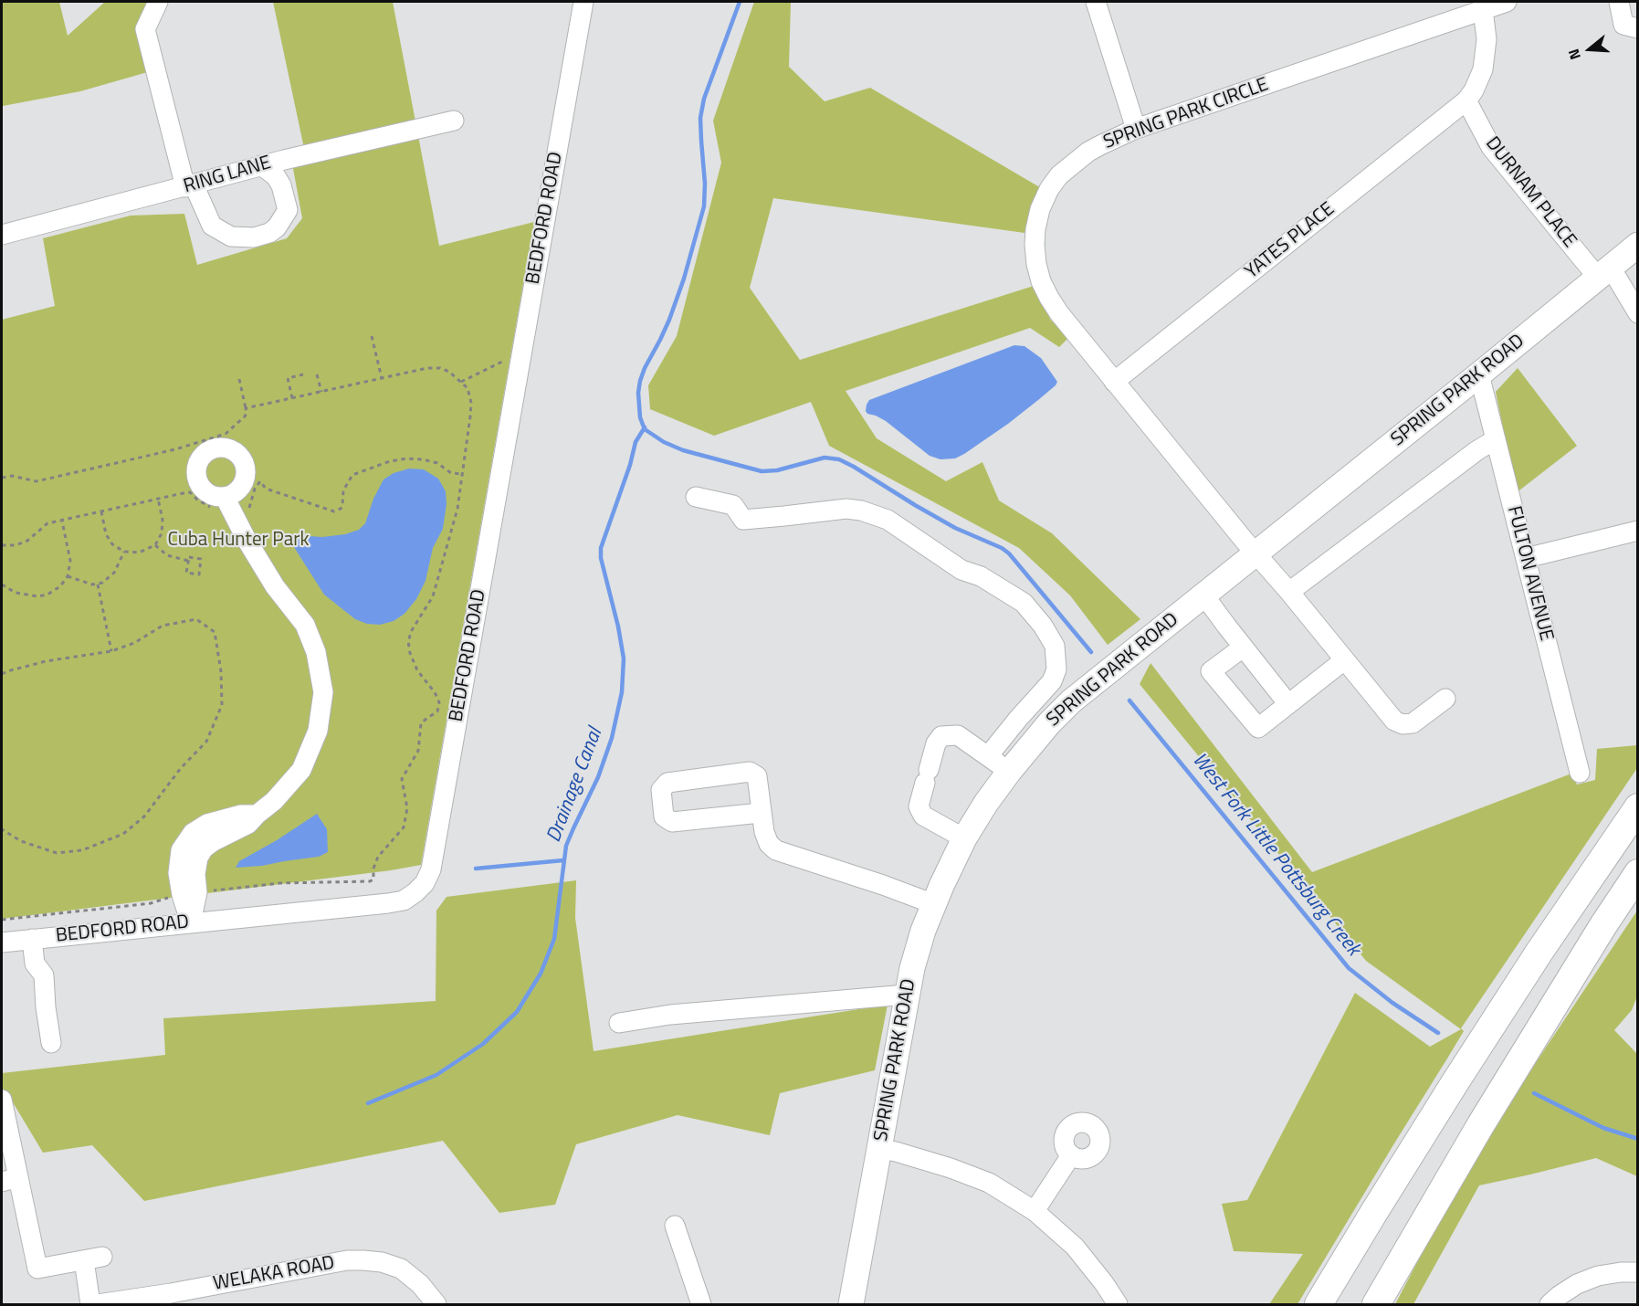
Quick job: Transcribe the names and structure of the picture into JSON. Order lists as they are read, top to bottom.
{
  "streets": {
    "main road": ["SPRING PARK ROAD"],
    "street": [
      "SPRING PARK CIRCLE",
      "RING LANE",
      "DURNAM PLACE",
      "BEDFORD ROAD",
      "YATES PLACE",
      "FULTON AVENUE",
      "WELAKA ROAD"
    ]
  },
  "crossings": [
    ["SPRING PARK CIRCLE", "YATES PLACE"],
    ["SPRING PARK CIRCLE", "SPRING PARK ROAD"],
    ["DURNAM PLACE", "YATES PLACE"],
    ["DURNAM PLACE", "SPRING PARK ROAD"],
    ["SPRING PARK ROAD", "FULTON AVENUE"]
  ],
  "water": ["Drainage Canal", "West Fork Little Pottsburg Creek"],
  "parks": ["Cuba Hunter Park"],
  "north": "left"
}
